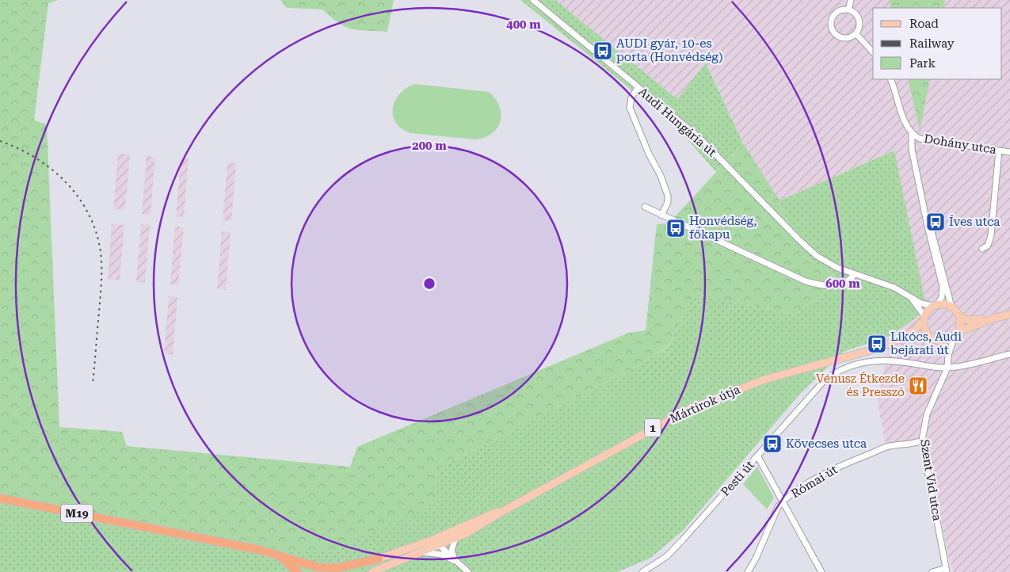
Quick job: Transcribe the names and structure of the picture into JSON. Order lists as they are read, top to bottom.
{
  "streets": {
    "highway": ["M19"],
    "main road": ["Mártírok útja", "1"],
    "street": [
      "Audi Hungária út",
      "Dohány utca",
      "Pesti út",
      "Szent Vid utca",
      "Római út"
    ]
  },
  "crossings": [
    ["Audi Hungária út", "Mártírok útja"],
    ["Mártírok útja", "1"],
    ["Pesti út", "Szent Vid utca"],
    ["Szent Vid utca", "Római út"]
  ],
  "places": {
    "bus stop": [
      "AUDI gyár, 10-es porta (Honvédség)",
      "Íves utca",
      "Honvédség, főkapu",
      "Likócs, Audi bejárati út",
      "Kövecses utca"
    ],
    "restaurant": ["Vénusz Étkezde és Presszó"]
  },
  "legend": ["Road", "Railway", "Park"],
  "rings": ["400 m", "200 m", "600 m"]
}
